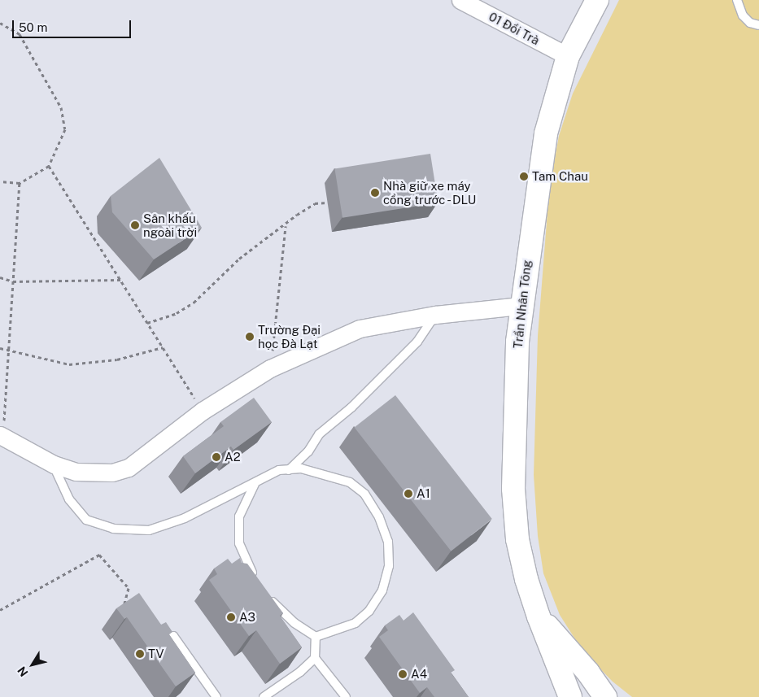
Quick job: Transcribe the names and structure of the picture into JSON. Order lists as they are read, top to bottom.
{
  "streets": {
    "main road": ["Trần Nhân Tông"],
    "street": ["01 Đồi Trà"]
  },
  "crossings": [
    ["01 Đồi Trà", "Trần Nhân Tông"]
  ],
  "places": [
    "Tam Chau",
    "Nhà giữ xe máy cổng trước - DLU",
    "Sân khấu ngoài trời",
    "Trường Đại học Đà Lạt",
    "A2",
    "A1",
    "A3",
    "TV",
    "A4"
  ],
  "scale_bar": "50 m",
  "north": "bottom left"
}
